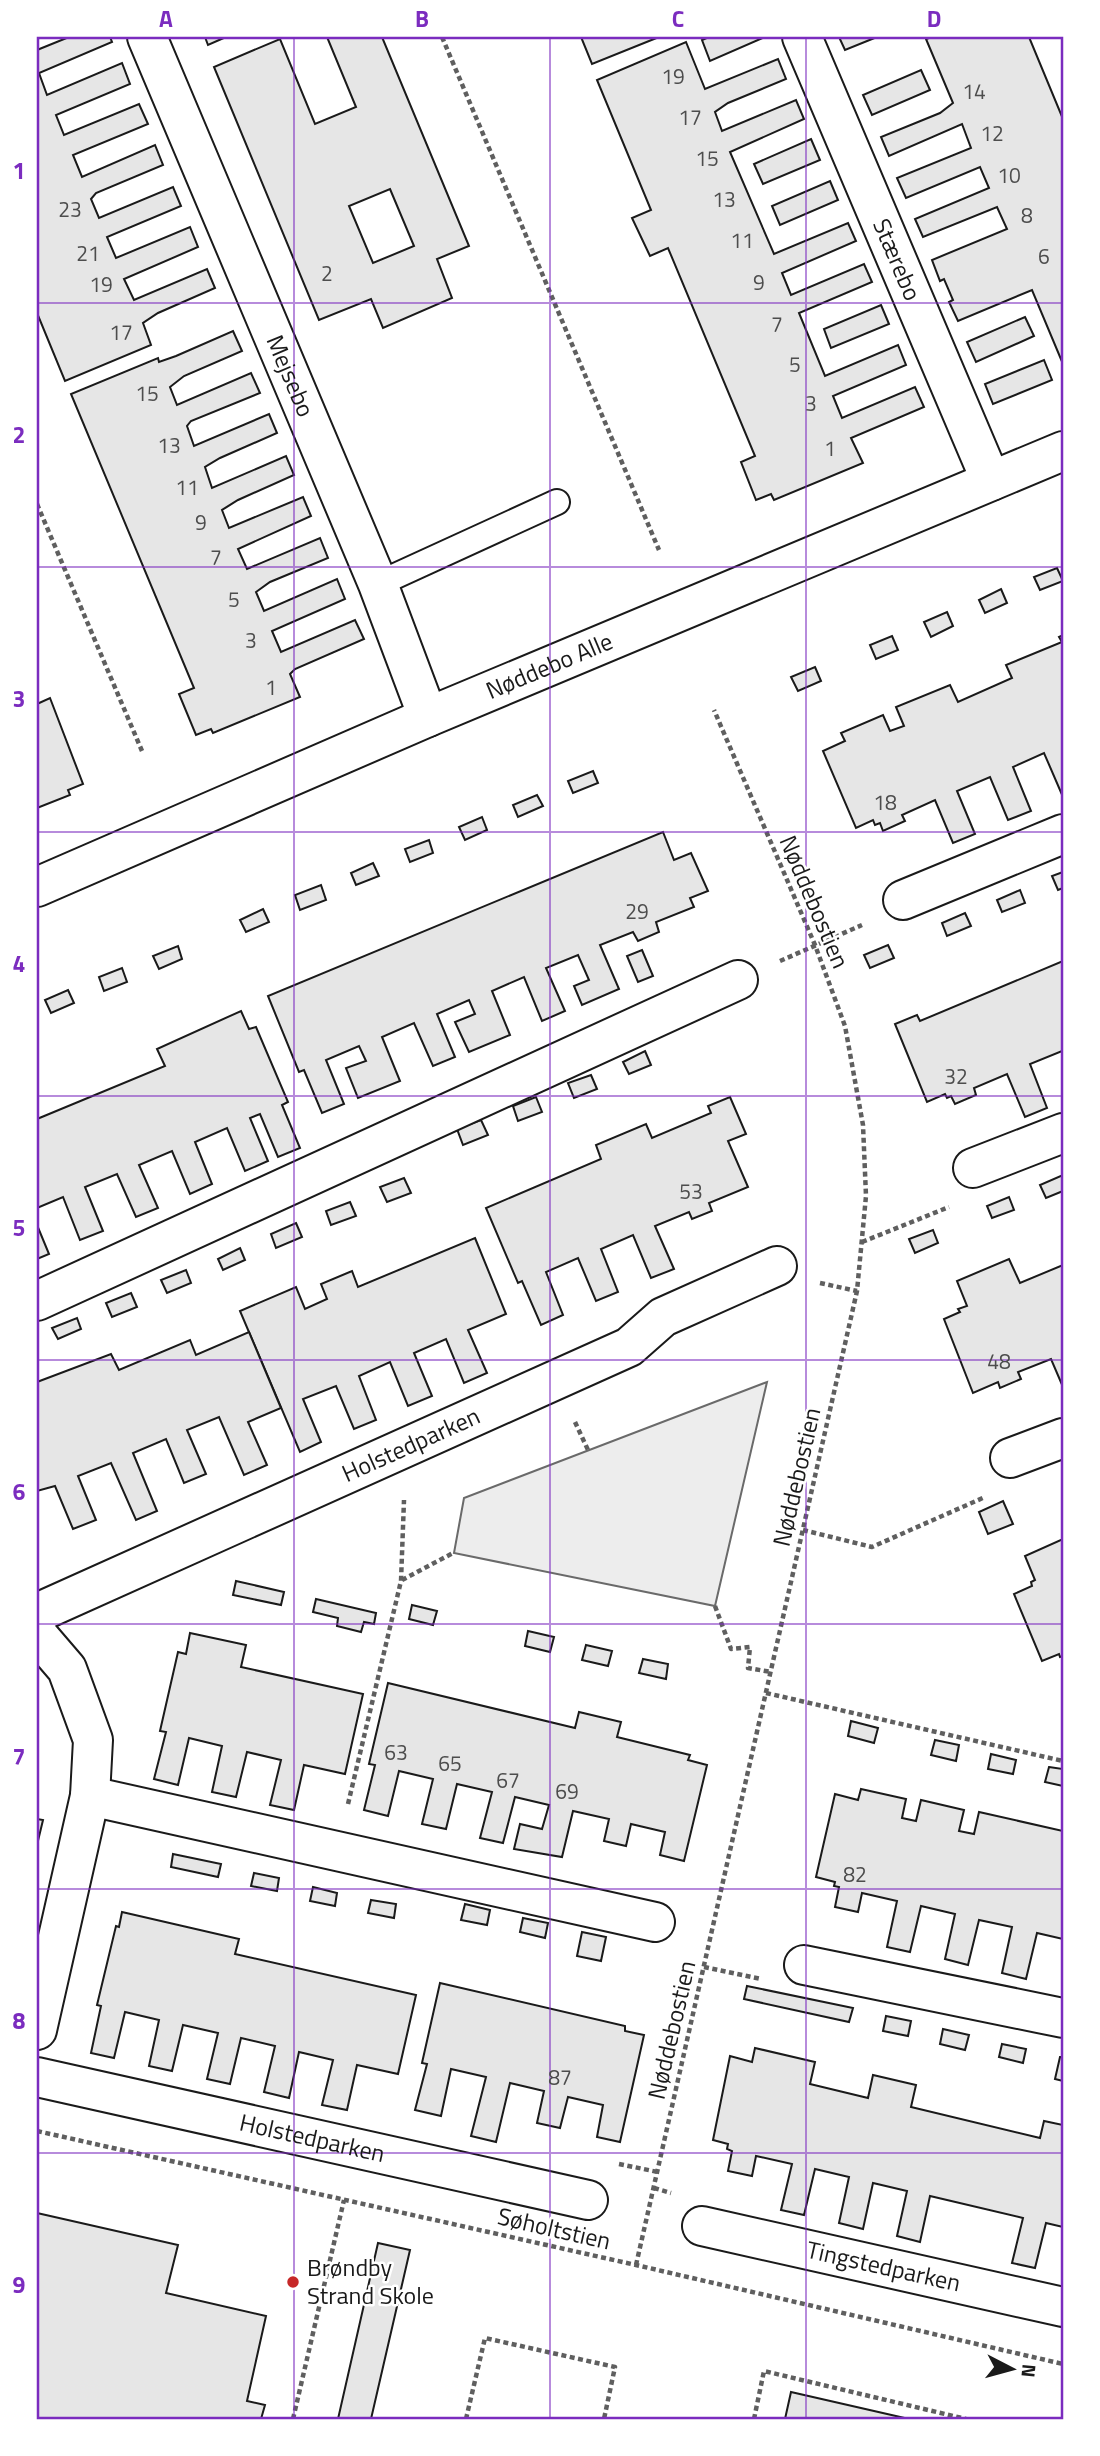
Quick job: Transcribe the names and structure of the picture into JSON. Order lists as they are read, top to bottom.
{
  "streets": {
    "street": [
      "Stærebo",
      "Mejsebo",
      "Nøddebo Alle",
      "Holstedparken",
      "Tingstedparken"
    ],
    "path": ["Nøddebostien", "Søholtstien"]
  },
  "crossings": [
    ["Stærebo", "Nøddebo Alle"],
    ["Mejsebo", "Nøddebo Alle"],
    ["Nøddebostien", "Søholtstien"]
  ],
  "places": ["Brøndby Strand Skole"],
  "house_numbers": [
    "19",
    "14",
    "17",
    "12",
    "15",
    "10",
    "13",
    "23",
    "8",
    "11",
    "21",
    "6",
    "2",
    "9",
    "19",
    "7",
    "17",
    "5",
    "15",
    "3",
    "13",
    "1",
    "11",
    "9",
    "7",
    "5",
    "3",
    "1",
    "18",
    "29",
    "32",
    "53",
    "48",
    "63",
    "65",
    "67",
    "69",
    "82",
    "87"
  ],
  "north": "right",
  "grid": {
    "columns": [
      "A",
      "B",
      "C",
      "D"
    ],
    "rows": [
      "1",
      "2",
      "3",
      "4",
      "5",
      "6",
      "7",
      "8",
      "9"
    ]
  }
}
